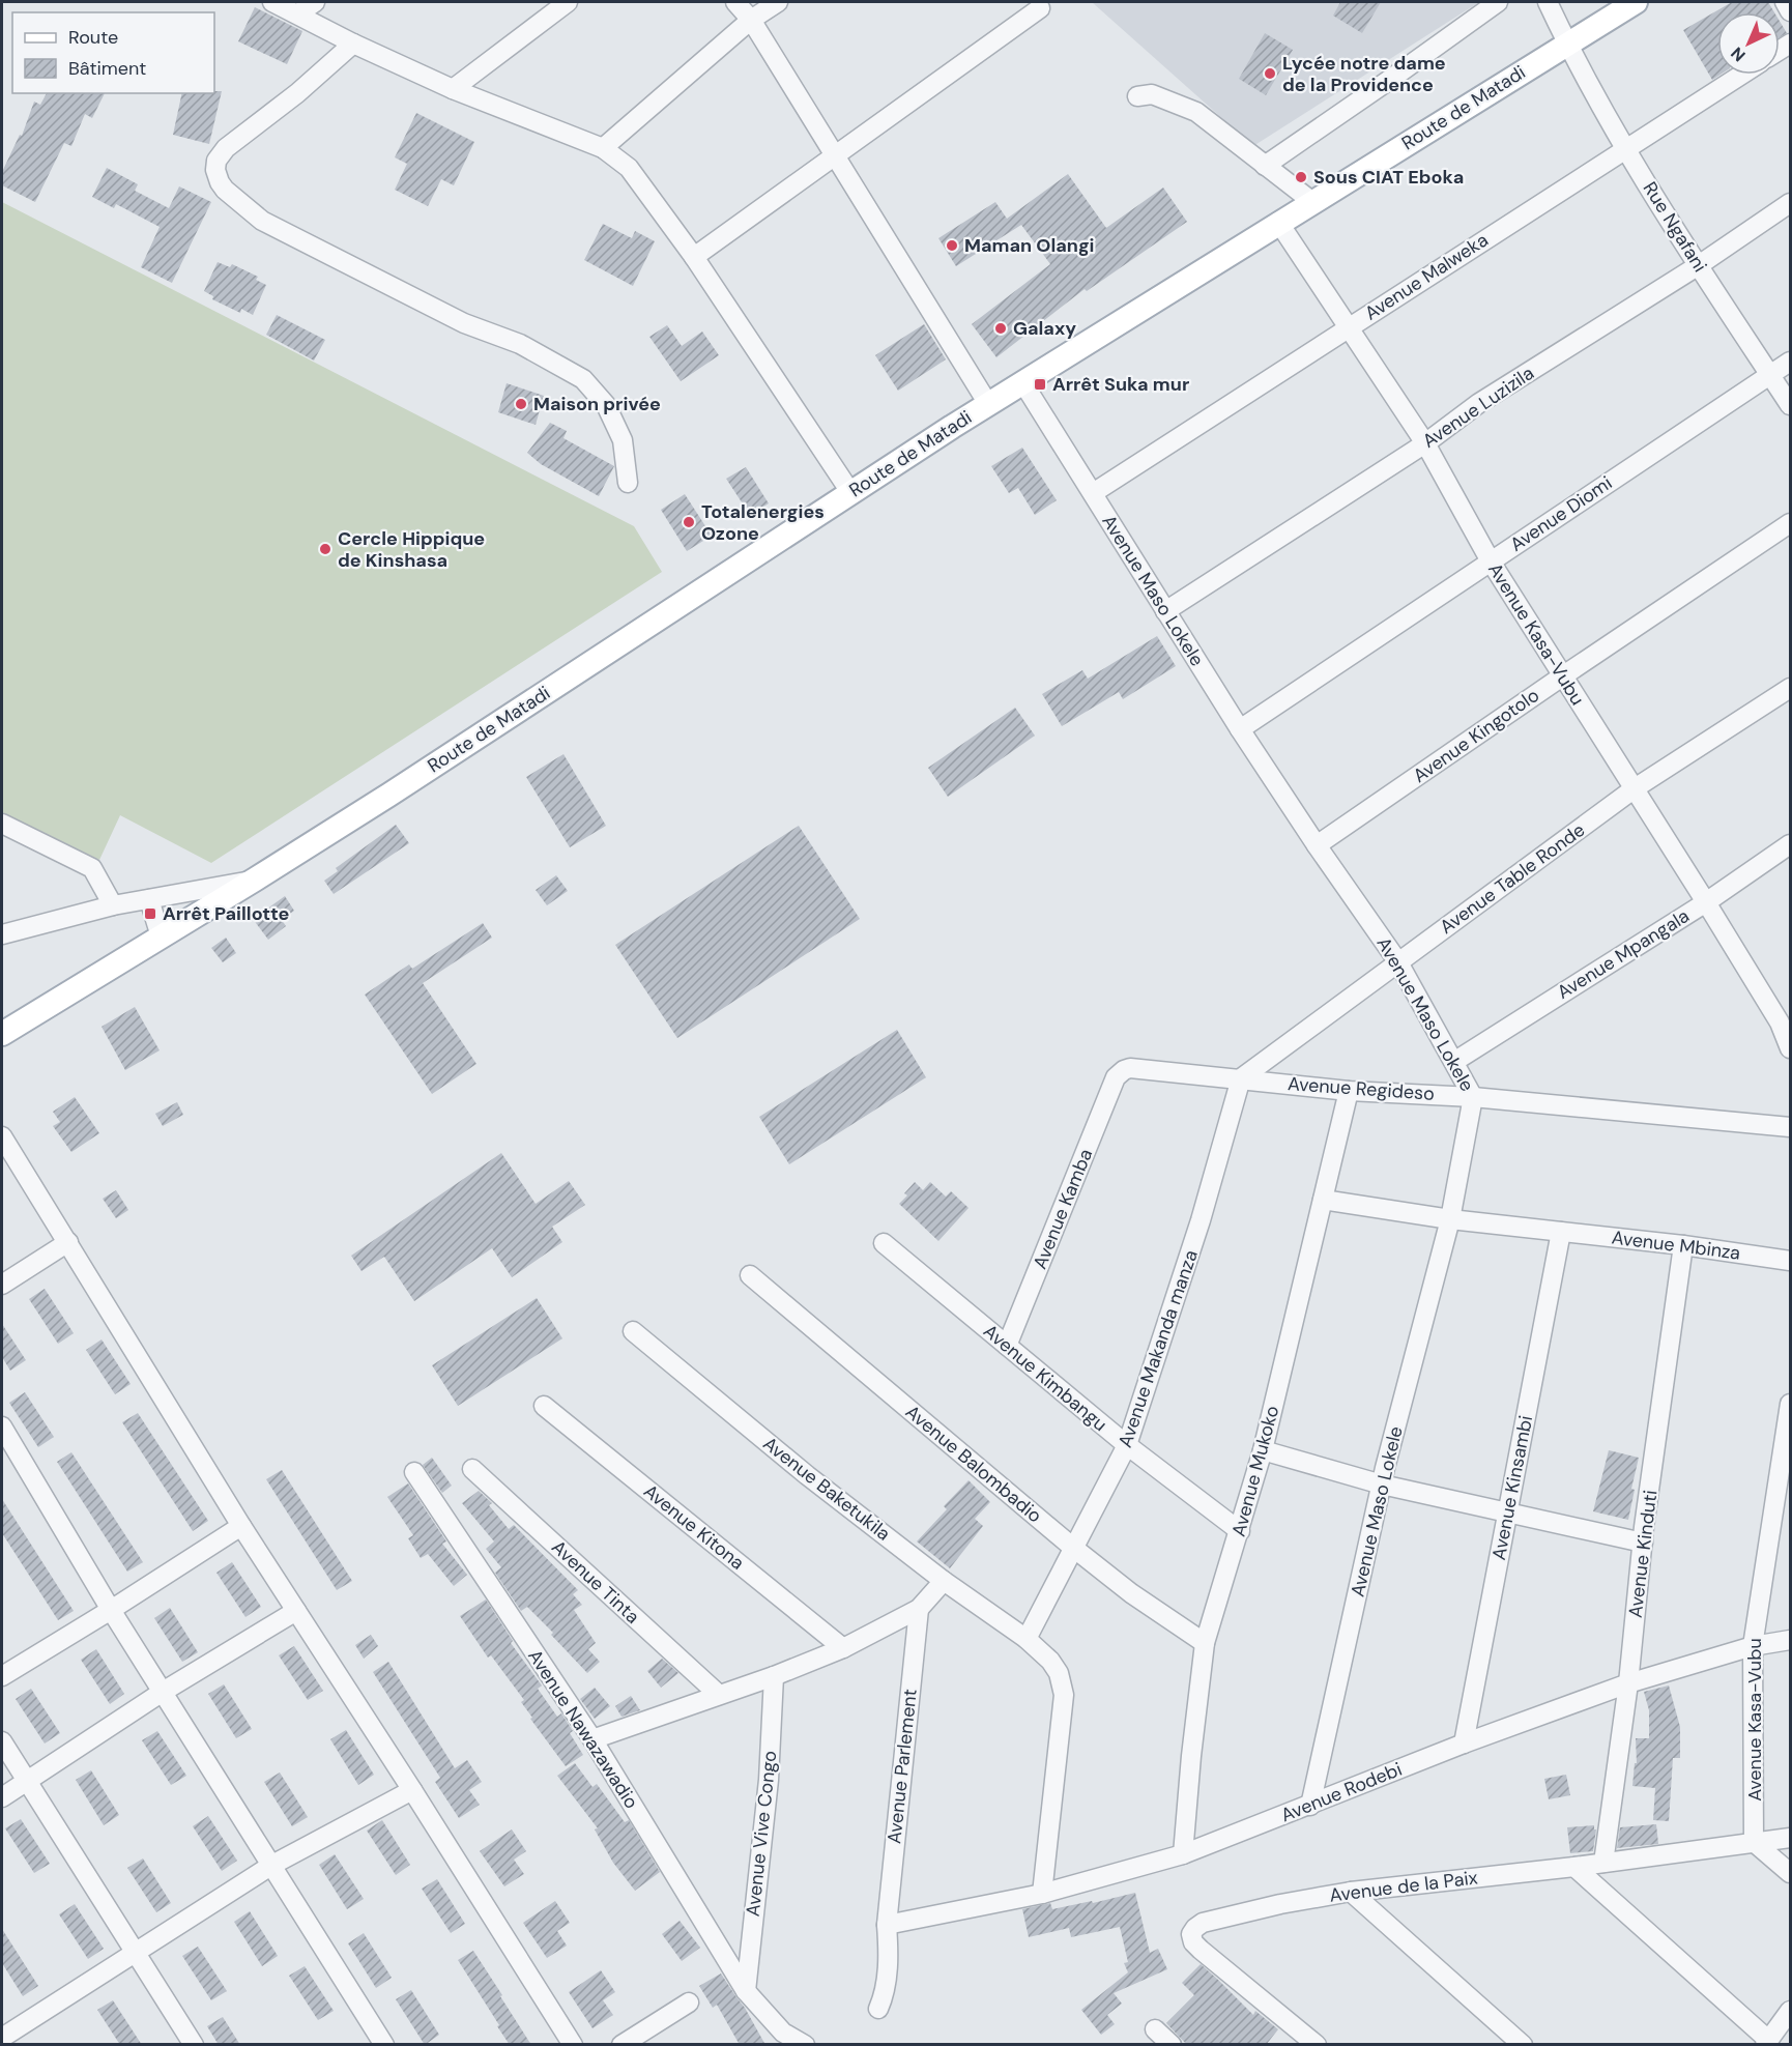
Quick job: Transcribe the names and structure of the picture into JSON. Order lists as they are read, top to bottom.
{
  "streets": {
    "main road": ["Route de Matadi"],
    "street": [
      "Rue Ngafani",
      "Avenue Malweka",
      "Avenue Luzizila",
      "Avenue Diomi",
      "Avenue Maso Lokele",
      "Avenue Kasa-Vubu",
      "Avenue Kingotolo",
      "Avenue Table Ronde",
      "Avenue Mpangala",
      "Avenue Regideso",
      "Avenue Kamba",
      "Avenue Mbinza",
      "Avenue Makanda manza",
      "Avenue Kimbangu",
      "Avenue Balombadio",
      "Avenue Mukoko",
      "Avenue Kinsambi",
      "Avenue Baketukila",
      "Avenue Kitona",
      "Avenue Kinduti",
      "Avenue Tinta",
      "Avenue Nawazawadio",
      "Avenue Parlement",
      "Avenue Rodebi",
      "Avenue Vive Congo",
      "Avenue de la Paix"
    ]
  },
  "crossings": [
    ["Route de Matadi", "Rue Ngafani"],
    ["Route de Matadi", "Avenue Maso Lokele"],
    ["Route de Matadi", "Avenue Kasa-Vubu"],
    ["Rue Ngafani", "Avenue Malweka"],
    ["Rue Ngafani", "Avenue Luzizila"],
    ["Rue Ngafani", "Avenue Diomi"],
    ["Avenue Malweka", "Avenue Maso Lokele"],
    ["Avenue Malweka", "Avenue Kasa-Vubu"],
    ["Avenue Luzizila", "Avenue Maso Lokele"],
    ["Avenue Luzizila", "Avenue Kasa-Vubu"],
    ["Avenue Diomi", "Avenue Maso Lokele"],
    ["Avenue Diomi", "Avenue Kasa-Vubu"],
    ["Avenue Maso Lokele", "Avenue Kingotolo"],
    ["Avenue Maso Lokele", "Avenue Table Ronde"],
    ["Avenue Maso Lokele", "Avenue Mpangala"],
    ["Avenue Maso Lokele", "Avenue Regideso"],
    ["Avenue Maso Lokele", "Avenue Mbinza"],
    ["Avenue Maso Lokele", "Avenue Rodebi"],
    ["Avenue Kasa-Vubu", "Avenue Kingotolo"],
    ["Avenue Kasa-Vubu", "Avenue Table Ronde"],
    ["Avenue Kasa-Vubu", "Avenue Mpangala"],
    ["Avenue Kasa-Vubu", "Avenue Rodebi"],
    ["Avenue Kasa-Vubu", "Avenue de la Paix"],
    ["Avenue Table Ronde", "Avenue Regideso"],
    ["Avenue Table Ronde", "Avenue Makanda manza"],
    ["Avenue Regideso", "Avenue Kamba"],
    ["Avenue Regideso", "Avenue Makanda manza"],
    ["Avenue Regideso", "Avenue Mukoko"],
    ["Avenue Kamba", "Avenue Kimbangu"],
    ["Avenue Mbinza", "Avenue Mukoko"],
    ["Avenue Mbinza", "Avenue Kinsambi"],
    ["Avenue Mbinza", "Avenue Kinduti"],
    ["Avenue Makanda manza", "Avenue Kimbangu"],
    ["Avenue Makanda manza", "Avenue Balombadio"],
    ["Avenue Makanda manza", "Avenue Baketukila"],
    ["Avenue Kimbangu", "Avenue Mukoko"],
    ["Avenue Balombadio", "Avenue Mukoko"],
    ["Avenue Mukoko", "Avenue Rodebi"],
    ["Avenue Kinsambi", "Avenue Rodebi"],
    ["Avenue Baketukila", "Avenue Rodebi"],
    ["Avenue Kinduti", "Avenue Rodebi"],
    ["Avenue Kinduti", "Avenue de la Paix"],
    ["Avenue Nawazawadio", "Avenue Vive Congo"],
    ["Avenue Parlement", "Avenue Rodebi"]
  ],
  "places": {
    "other": [
      "Lycée notre dame de la Providence",
      "Sous CIAT Eboka",
      "Maman Olangi",
      "Galaxy",
      "Maison privée",
      "Totalenergies Ozone",
      "Cercle Hippique de Kinshasa"
    ],
    "transit": ["Arrêt Suka mur", "Arrêt Paillotte"]
  },
  "legend": ["Route", "Bâtiment"],
  "north": "bottom left"
}
